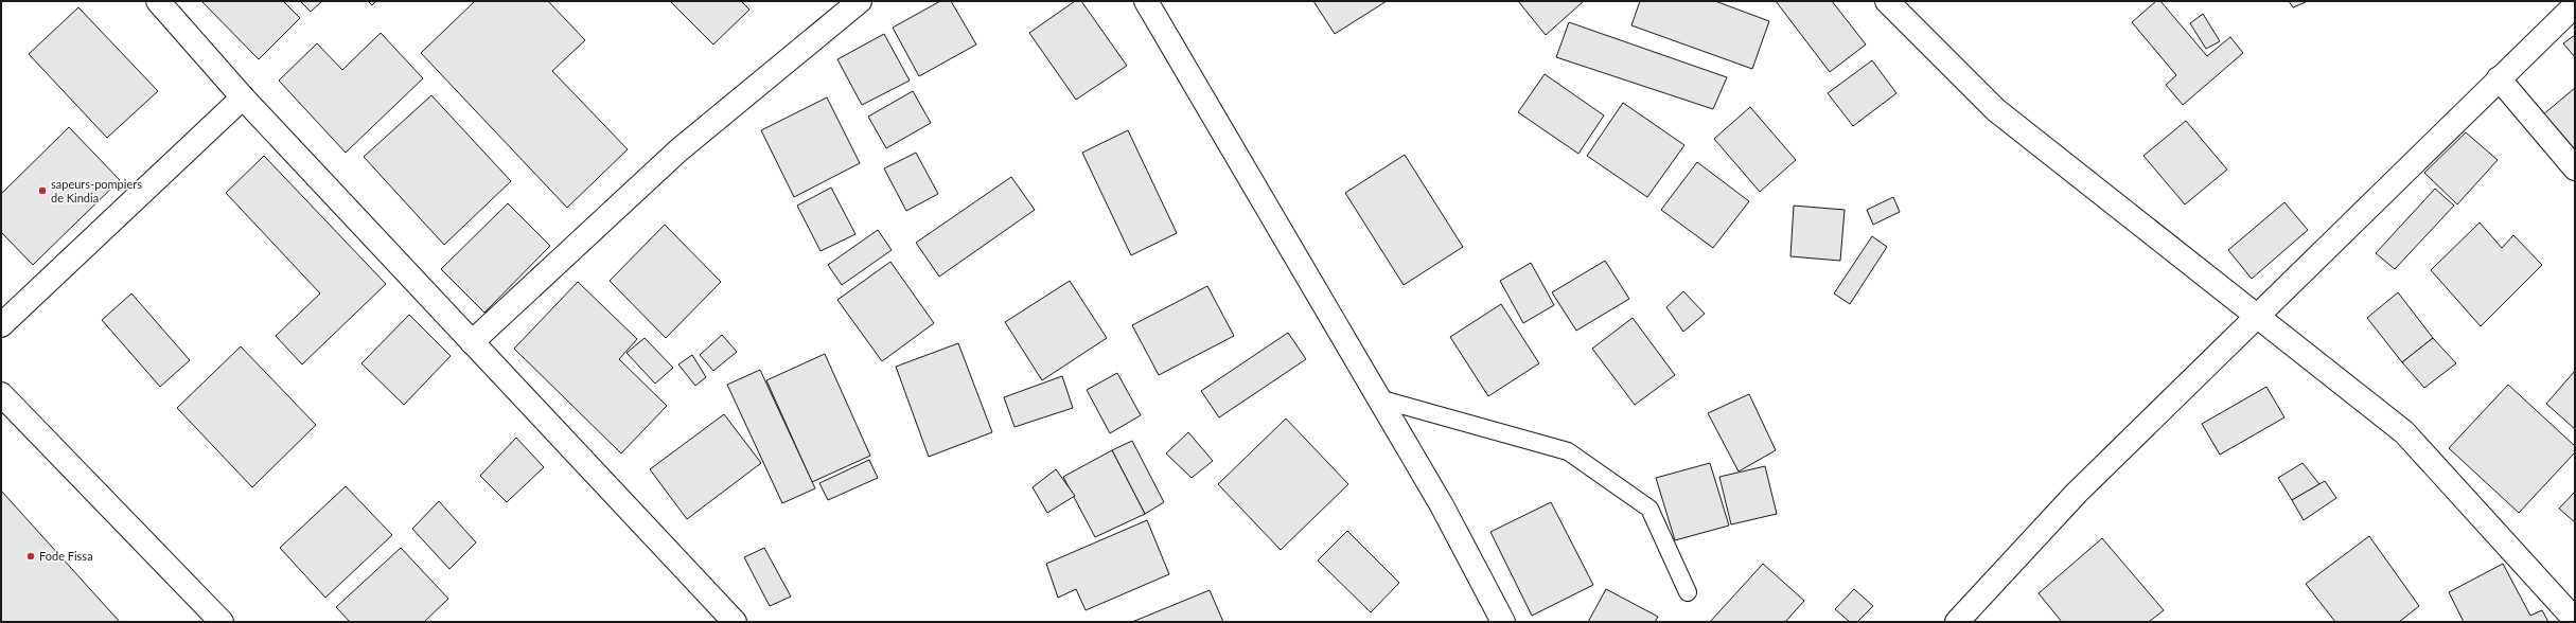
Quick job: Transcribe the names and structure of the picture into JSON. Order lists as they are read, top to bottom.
{
  "places": ["sapeurs-pompiers de Kindia", "Fode Fissa"]
}
